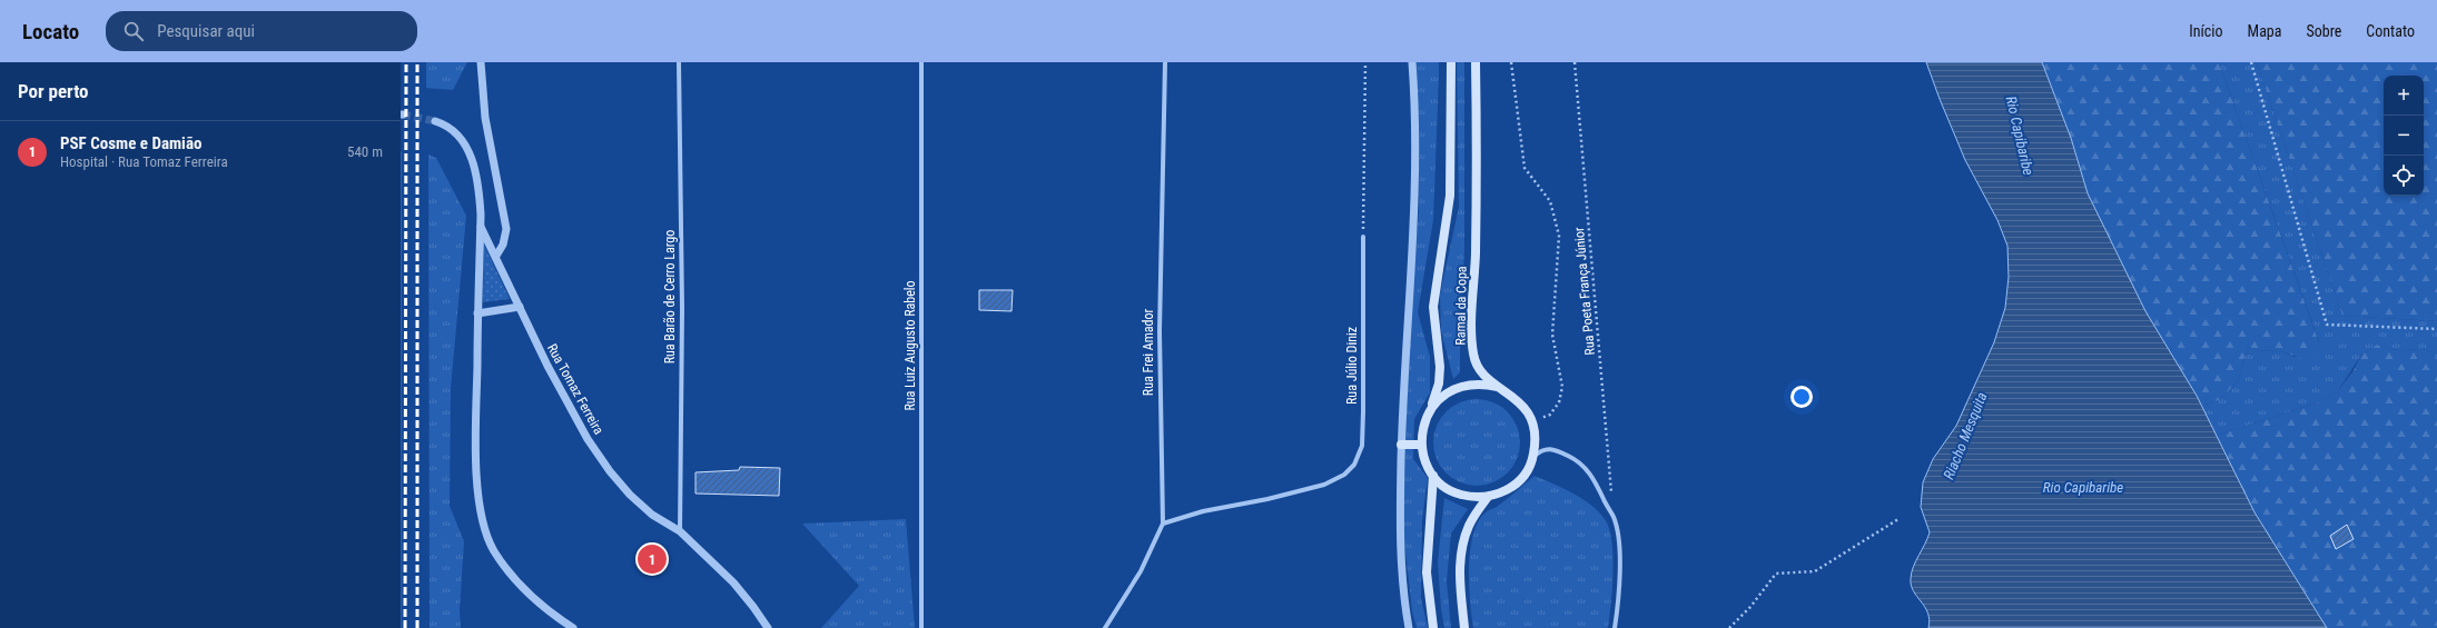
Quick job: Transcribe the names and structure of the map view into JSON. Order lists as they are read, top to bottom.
{
  "streets": {
    "main road": ["Ramal da Copa"],
    "street": [
      "Rua Barão de Cerro Largo",
      "Rua Luiz Augusto Rabelo",
      "Rua Frei Amador",
      "Rua Júlio Diniz",
      "Rua Tomaz Ferreira"
    ],
    "path": ["Rua Poeta França Júnior"]
  },
  "crossings": [
    ["Rua Barão de Cerro Largo", "Rua Tomaz Ferreira"],
    ["Rua Frei Amador", "Rua Júlio Diniz"]
  ],
  "water": ["Rio Capibaribe", "Riacho Mesquita"],
  "page": {
    "header": "Locato",
    "search": "Pesquisar aqui",
    "nav": [
      "Início",
      "Mapa",
      "Sobre",
      "Contato"
    ],
    "heading": "Por perto",
    "map_buttons": ["+", "−"],
    "list": [
      {
        "mark": "1",
        "name": "PSF Cosme e Damião",
        "note": "Hospital · Rua Tomaz Ferreira",
        "value": "540 m"
      }
    ],
    "pins": "1"
  }
}
